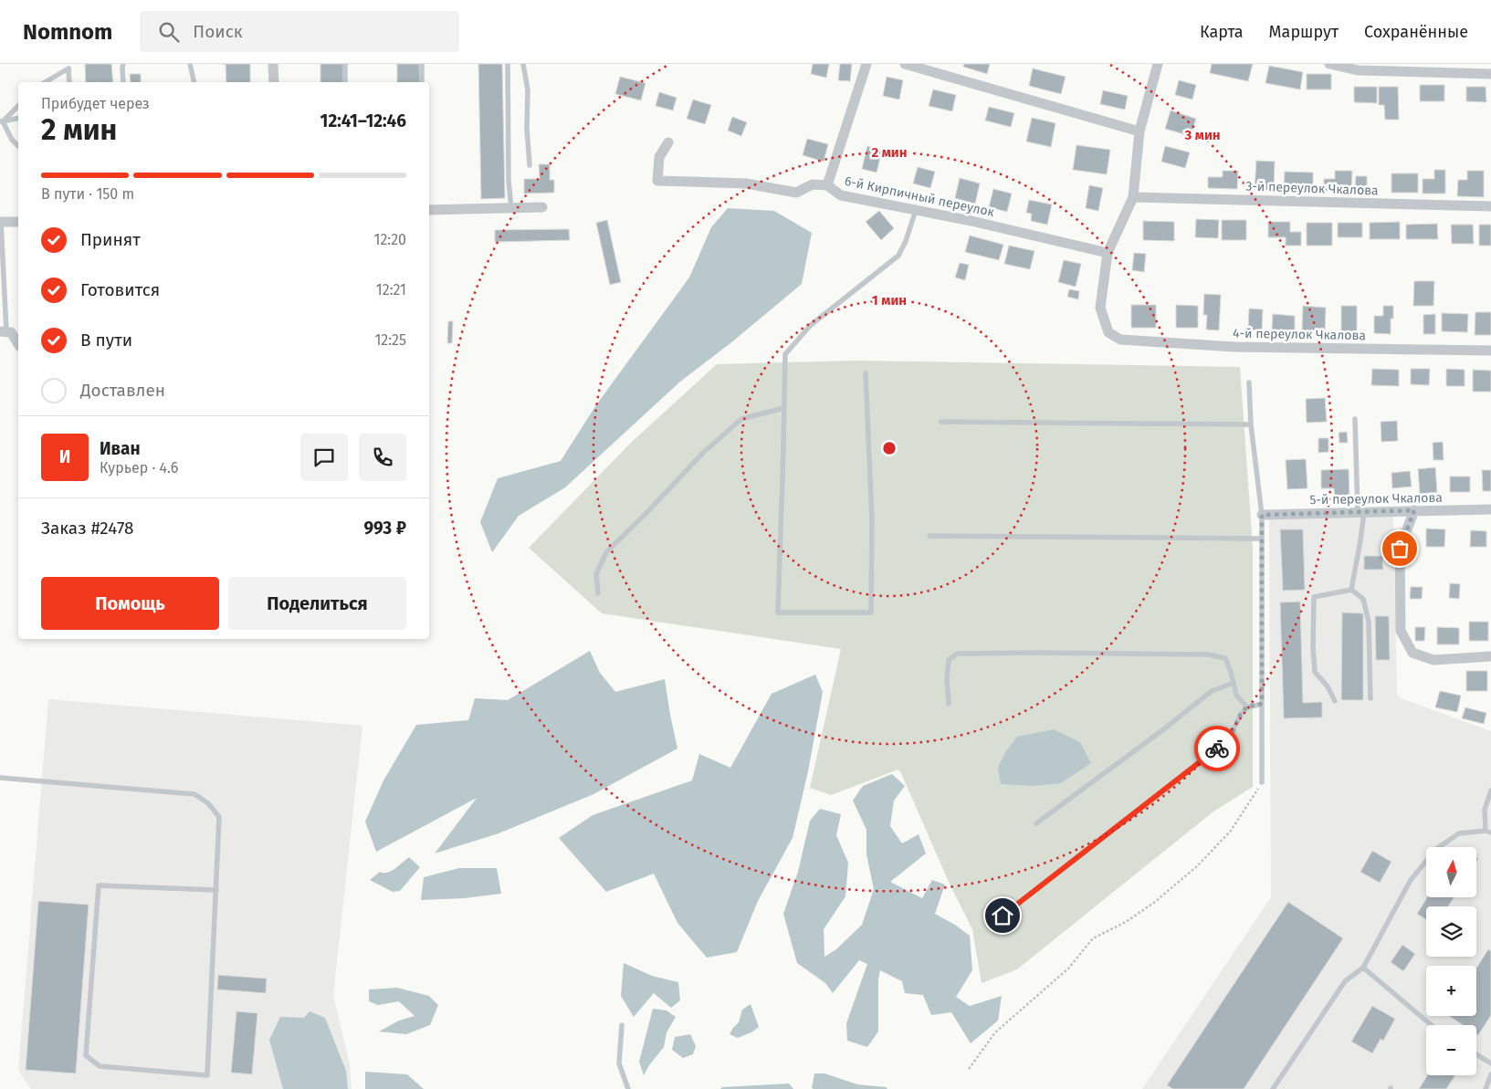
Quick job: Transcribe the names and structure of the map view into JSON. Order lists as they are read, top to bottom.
{
  "streets": {
    "street": [
      "3-й переулок Чкалова",
      "6-й Кирпичный переулок",
      "4-й переулок Чкалова",
      "5-й переулок Чкалова"
    ]
  },
  "crossings": [
    ["6-й Кирпичный переулок", "4-й переулок Чкалова"]
  ],
  "north": "top",
  "page": {
    "header": "Nomnom",
    "search": "Поиск",
    "nav": ["Карта", "Маршрут", "Сохранённые"],
    "heading": ["2 мин", "Прибудет через", "12:41–12:46"],
    "panel": [
      "Иван",
      "Курьер · 4.6",
      "Заказ #2478",
      "993 ₽"
    ],
    "bar": "В пути · 150 m",
    "list": [
      ["Принят", "12:20"],
      ["Готовится", "12:21"],
      ["В пути", "12:25"],
      "Доставлен"
    ],
    "round": "И",
    "buttons": ["Помощь", "Поделиться"],
    "map_buttons": ["+", "−"]
  },
  "rings": ["3 мин", "2 мин", "1 мин"]
}
